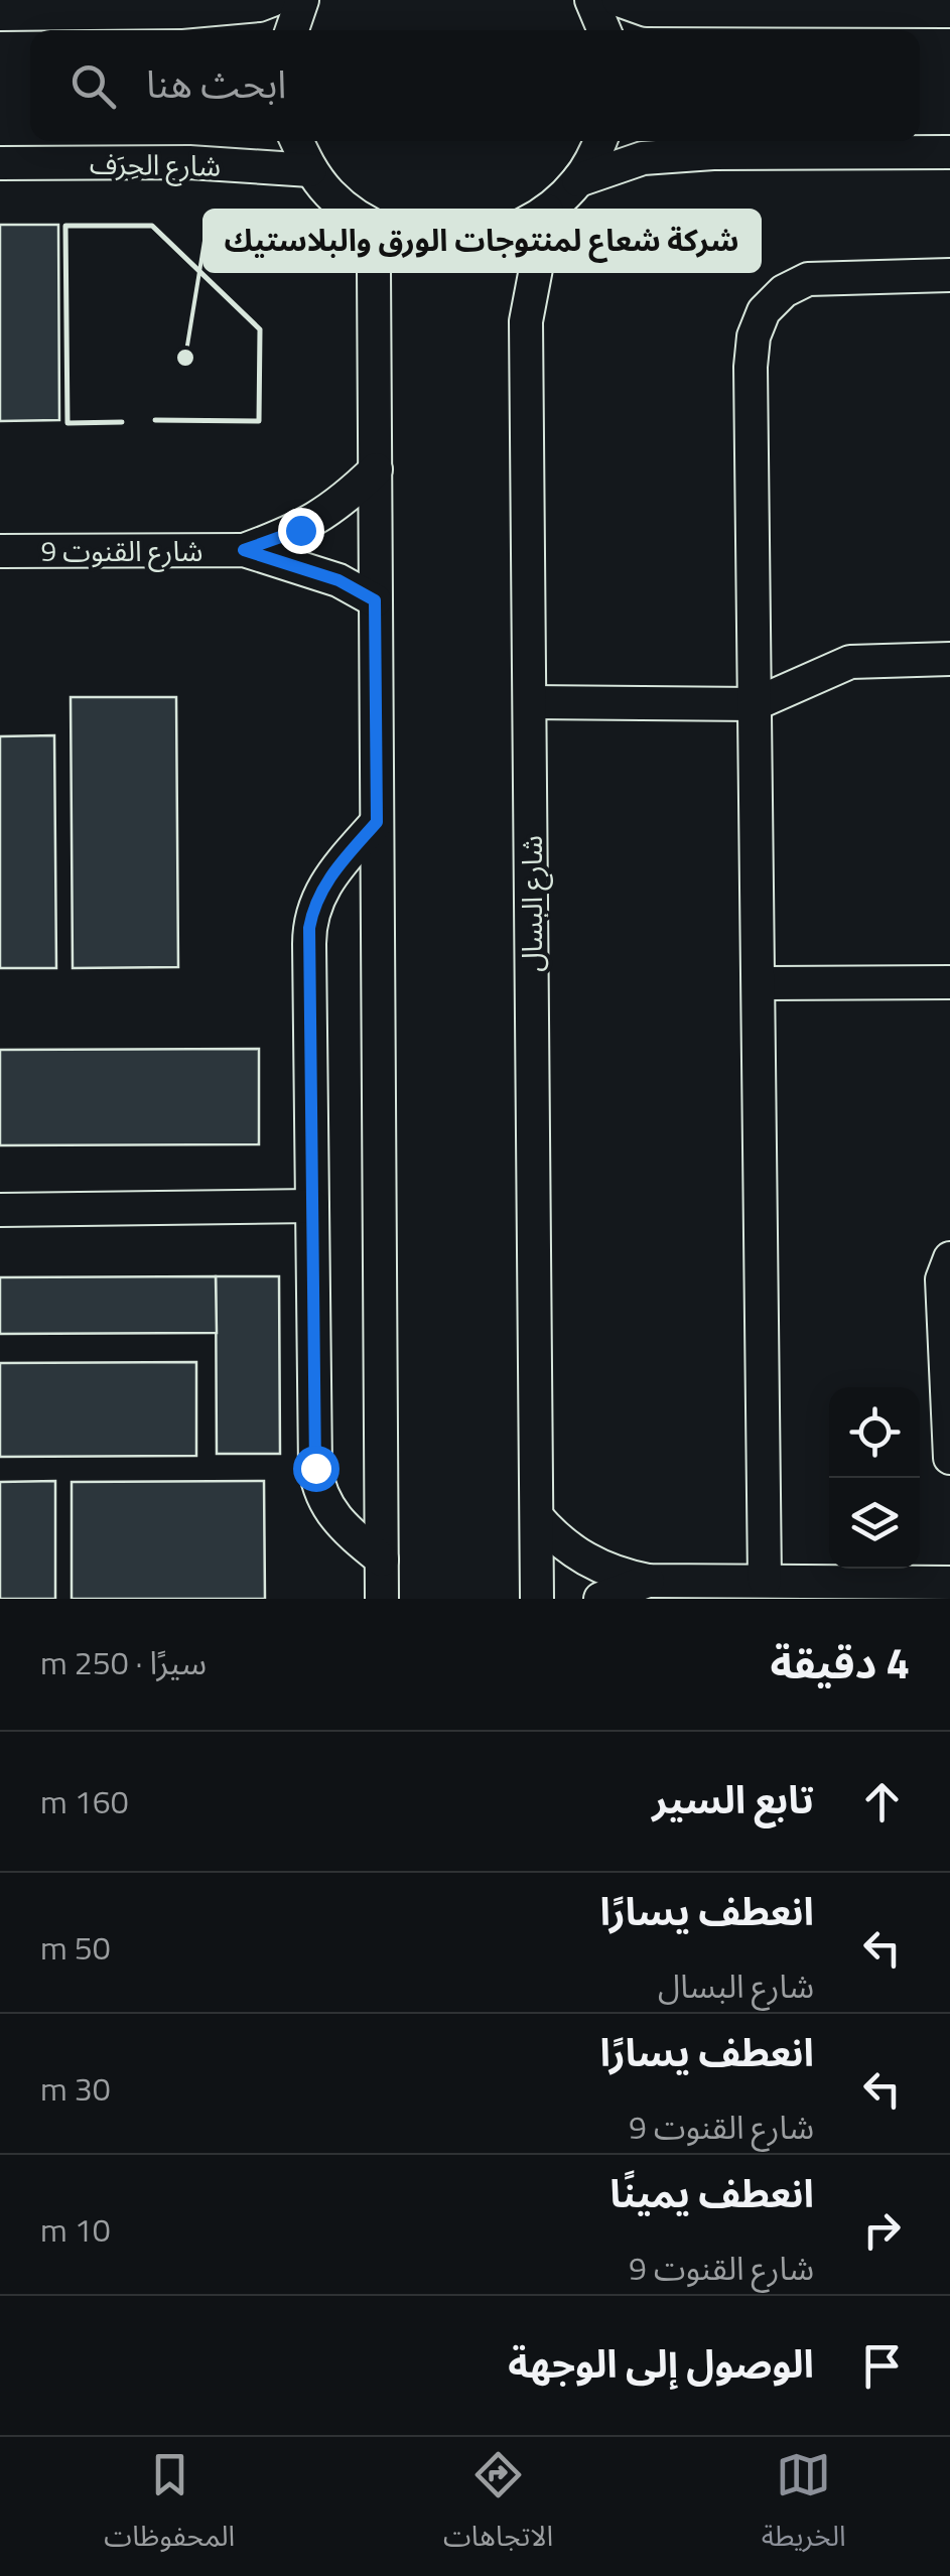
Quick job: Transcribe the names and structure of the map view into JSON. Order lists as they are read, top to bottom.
{
  "streets": {
    "street": ["شارع الحِرَف", "شارع القنوت 9", "شارع البسال"]
  },
  "places": ["شركة شعاع لمنتوجات الورق والبلاستيك"],
  "page": {
    "search": "ابحث هنا",
    "heading": ["4 دقيقة", "سيرًا · 250 m"],
    "list": [
      ["تابع السير", "160 m"],
      ["انعطف يسارًا", "شارع البسال", "50 m"],
      ["انعطف يسارًا", "شارع القنوت 9", "30 m"],
      ["انعطف يمينًا", "شارع القنوت 9", "10 m"],
      "الوصول إلى الوجهة"
    ],
    "nav": ["الخريطة", "الاتجاهات", "المحفوظات"]
  }
}
